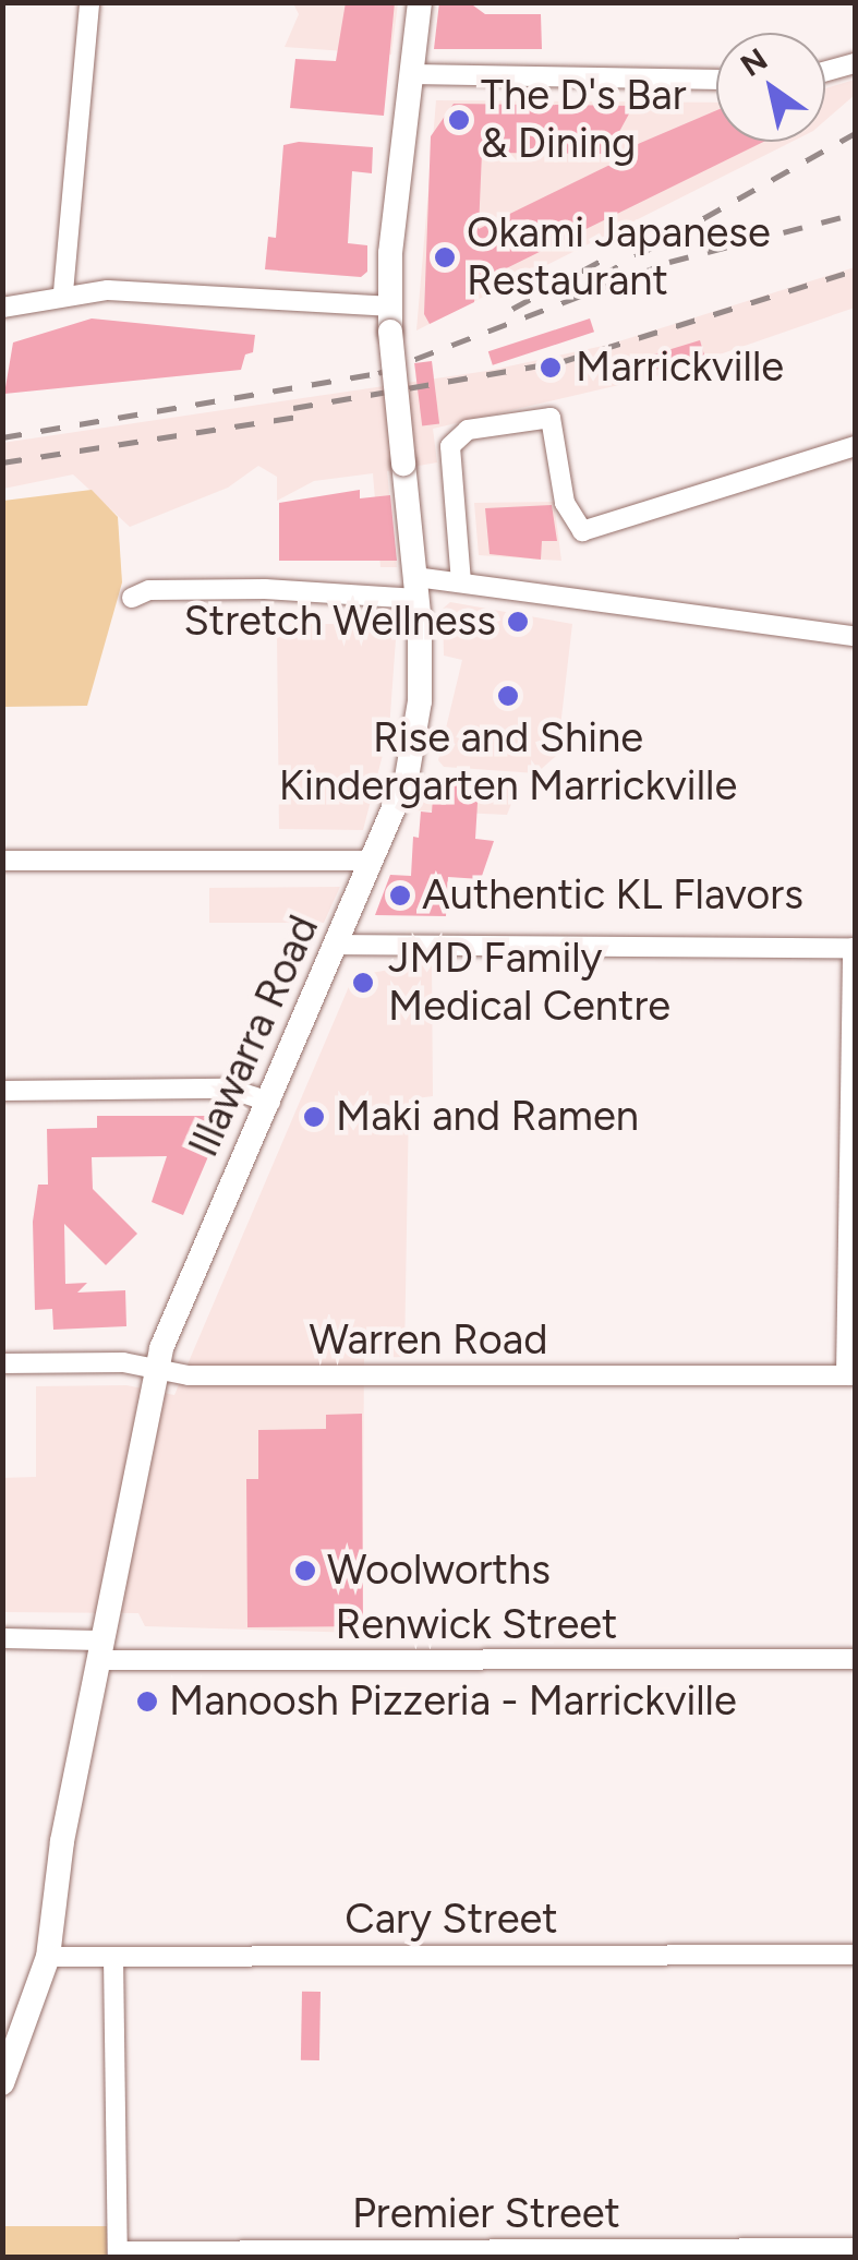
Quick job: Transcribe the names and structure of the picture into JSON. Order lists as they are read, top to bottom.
{
  "streets": {
    "main road": ["Illawarra Road"],
    "street": [
      "Warren Road",
      "Renwick Street",
      "Cary Street",
      "Premier Street"
    ]
  },
  "crossings": [
    ["Illawarra Road", "Warren Road"],
    ["Illawarra Road", "Renwick Street"],
    ["Illawarra Road", "Cary Street"]
  ],
  "places": [
    "The D's Bar & Dining",
    "Okami Japanese Restaurant",
    "Marrickville",
    "Stretch Wellness",
    "Rise and Shine Kindergarten Marrickville",
    "Authentic KL Flavors",
    "JMD Family Medical Centre",
    "Maki and Ramen",
    "Woolworths",
    "Manoosh Pizzeria - Marrickville"
  ],
  "north": "top left"
}
